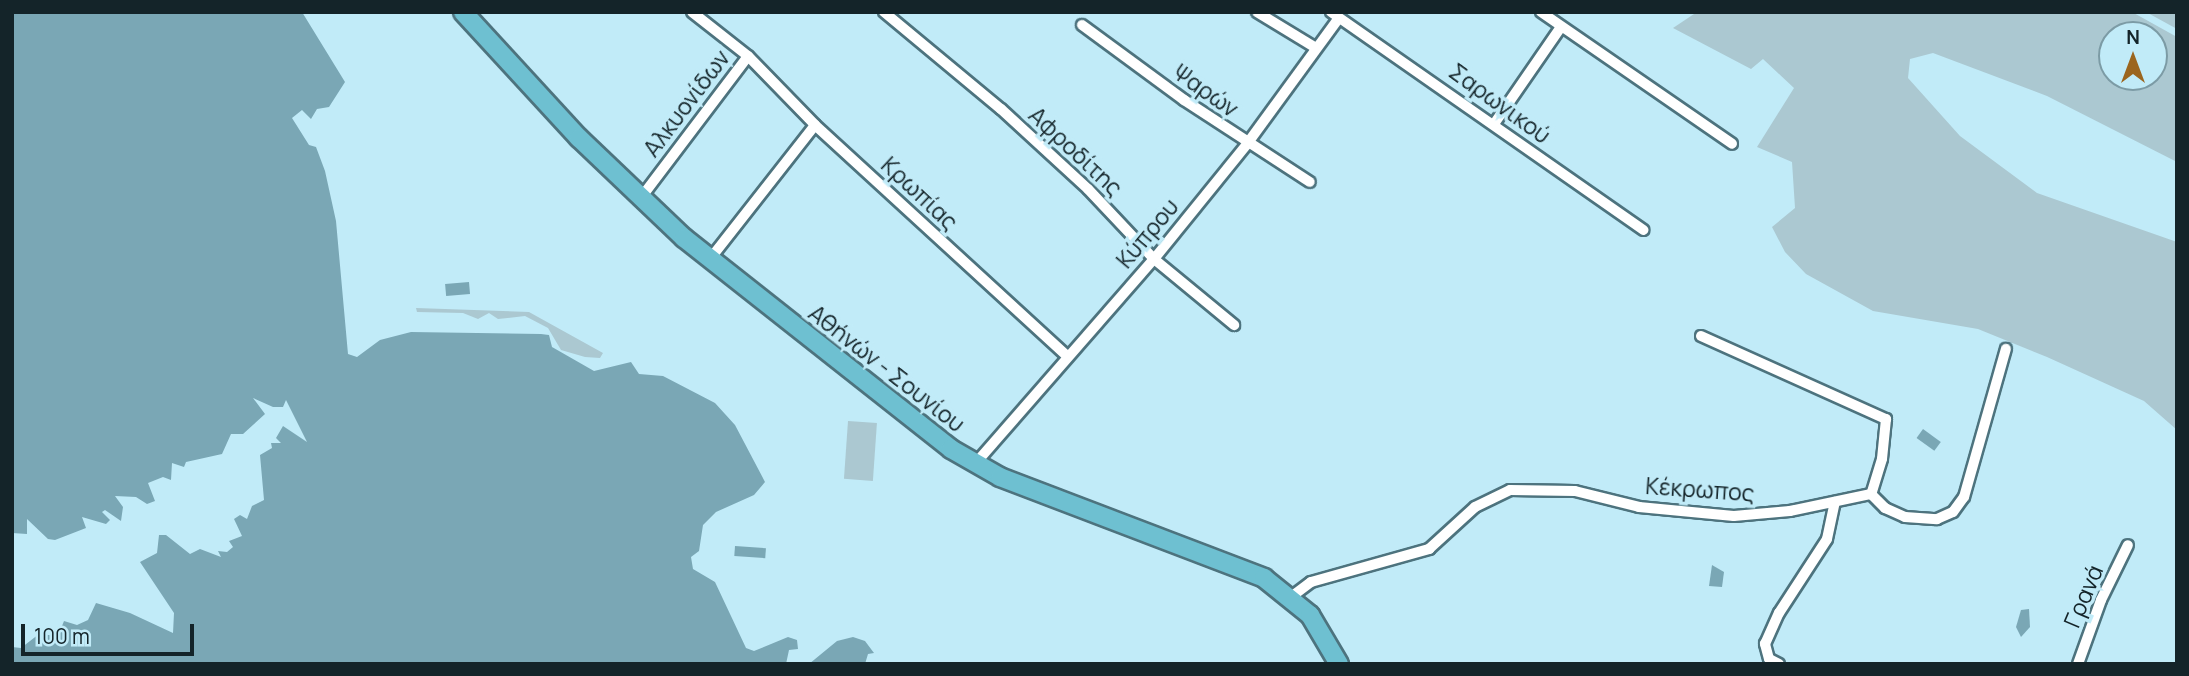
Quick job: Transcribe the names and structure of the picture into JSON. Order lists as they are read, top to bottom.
{
  "streets": {
    "main road": ["Αθήνών - Σουνίου"],
    "street": [
      "Ψαρών",
      "Αλκυονίδων",
      "Σαρωνικού",
      "Αφροδίτης",
      "Κρωπίας",
      "Κύπρου",
      "Κέκρωπος",
      "Γρανά"
    ]
  },
  "crossings": [
    ["Ψαρών", "Κύπρου"],
    ["Αλκυονίδων", "Κρωπίας"],
    ["Αλκυονίδων", "Αθήνών - Σουνίου"],
    ["Σαρωνικού", "Κύπρου"],
    ["Αφροδίτης", "Κύπρου"],
    ["Κρωπίας", "Κύπρου"],
    ["Κύπρου", "Αθήνών - Σουνίου"],
    ["Αθήνών - Σουνίου", "Κέκρωπος"]
  ],
  "scale_bar": "100 m",
  "north": "top"
}
